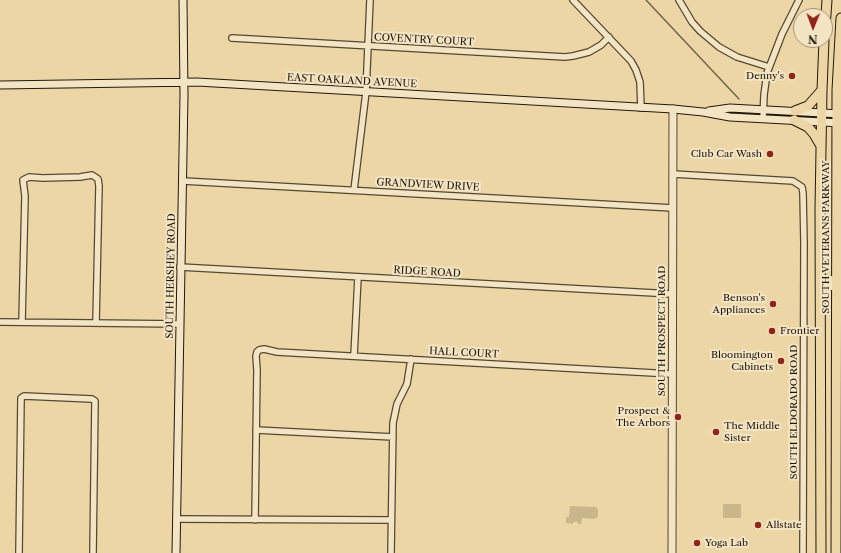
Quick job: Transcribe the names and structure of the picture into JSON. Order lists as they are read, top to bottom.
{
  "streets": {
    "highway": ["SOUTH VETERANS PARKWAY"],
    "main road": ["EAST OAKLAND AVENUE", "SOUTH HERSHEY ROAD", "SOUTH PROSPECT ROAD"],
    "street": [
      "COVENTRY COURT",
      "GRANDVIEW DRIVE",
      "RIDGE ROAD",
      "HALL COURT",
      "SOUTH ELDORADO ROAD"
    ]
  },
  "crossings": [
    ["EAST OAKLAND AVENUE", "SOUTH VETERANS PARKWAY"],
    ["EAST OAKLAND AVENUE", "SOUTH HERSHEY ROAD"],
    ["EAST OAKLAND AVENUE", "SOUTH PROSPECT ROAD"],
    ["GRANDVIEW DRIVE", "SOUTH HERSHEY ROAD"],
    ["GRANDVIEW DRIVE", "SOUTH PROSPECT ROAD"],
    ["RIDGE ROAD", "SOUTH HERSHEY ROAD"],
    ["RIDGE ROAD", "SOUTH PROSPECT ROAD"],
    ["SOUTH PROSPECT ROAD", "HALL COURT"],
    ["SOUTH PROSPECT ROAD", "SOUTH ELDORADO ROAD"]
  ],
  "places": [
    "Denny's",
    "Club Car Wash",
    "Benson's Appliances",
    "Frontier",
    "Bloomington Cabinets",
    "Prospect & The Arbors",
    "The Middle Sister",
    "Allstate",
    "Yoga Lab"
  ],
  "north": "bottom"
}
